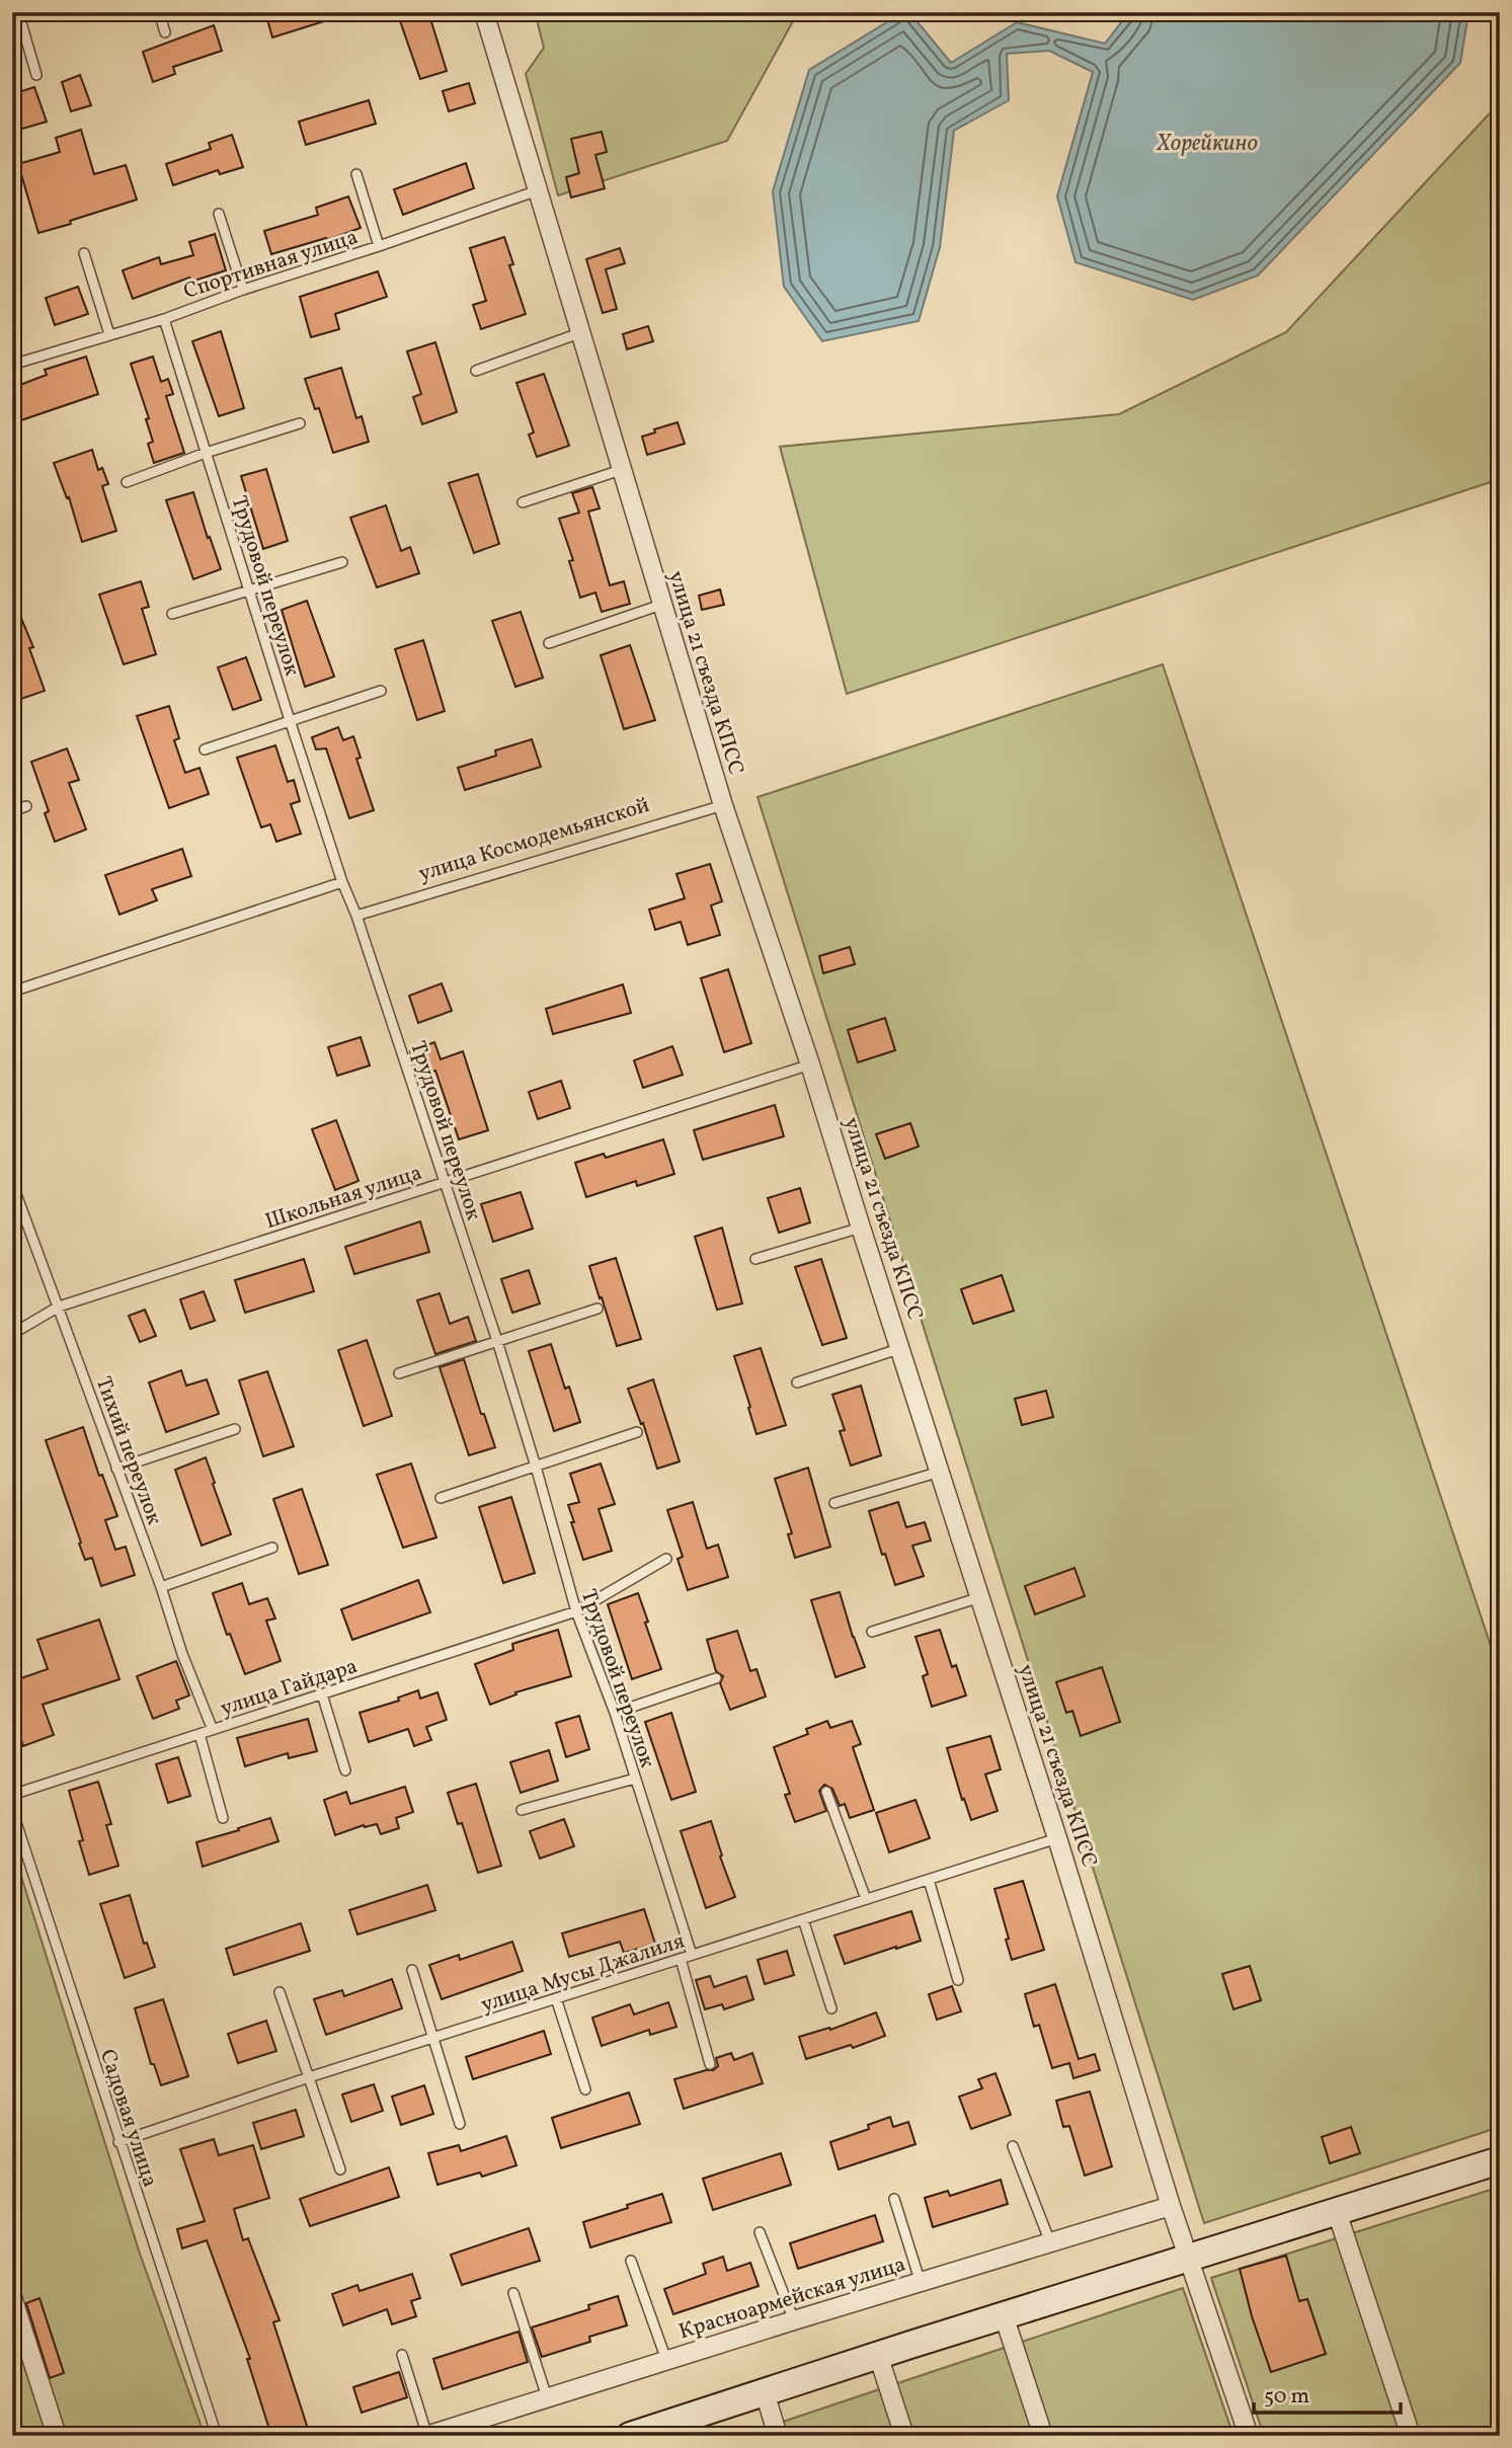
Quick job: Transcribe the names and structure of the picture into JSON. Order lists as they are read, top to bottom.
{
  "streets": {
    "street": ["улица 21 съезда КПСС", "Красноармейская улица"],
    "lane": [
      "Спортивная улица",
      "Трудовой переулок",
      "улица Космодемьянской",
      "Школьная улица",
      "Тихий переулок",
      "улица Гайдара",
      "улица Мусы Джалиля",
      "Садовая улица"
    ]
  },
  "crossings": [
    ["Спортивная улица", "Трудовой переулок"],
    ["Спортивная улица", "улица 21 съезда КПСС"],
    ["Трудовой переулок", "улица Космодемьянской"],
    ["Трудовой переулок", "Школьная улица"],
    ["Трудовой переулок", "улица Гайдара"],
    ["Трудовой переулок", "улица Мусы Джалиля"],
    ["улица 21 съезда КПСС", "улица Космодемьянской"],
    ["улица 21 съезда КПСС", "Школьная улица"],
    ["улица 21 съезда КПСС", "улица Мусы Джалиля"],
    ["улица 21 съезда КПСС", "Красноармейская улица"],
    ["Школьная улица", "Тихий переулок"],
    ["Тихий переулок", "улица Гайдара"],
    ["улица Мусы Джалиля", "Садовая улица"]
  ],
  "water": ["Хорейкино"],
  "scale_bar": "50 m"
}
